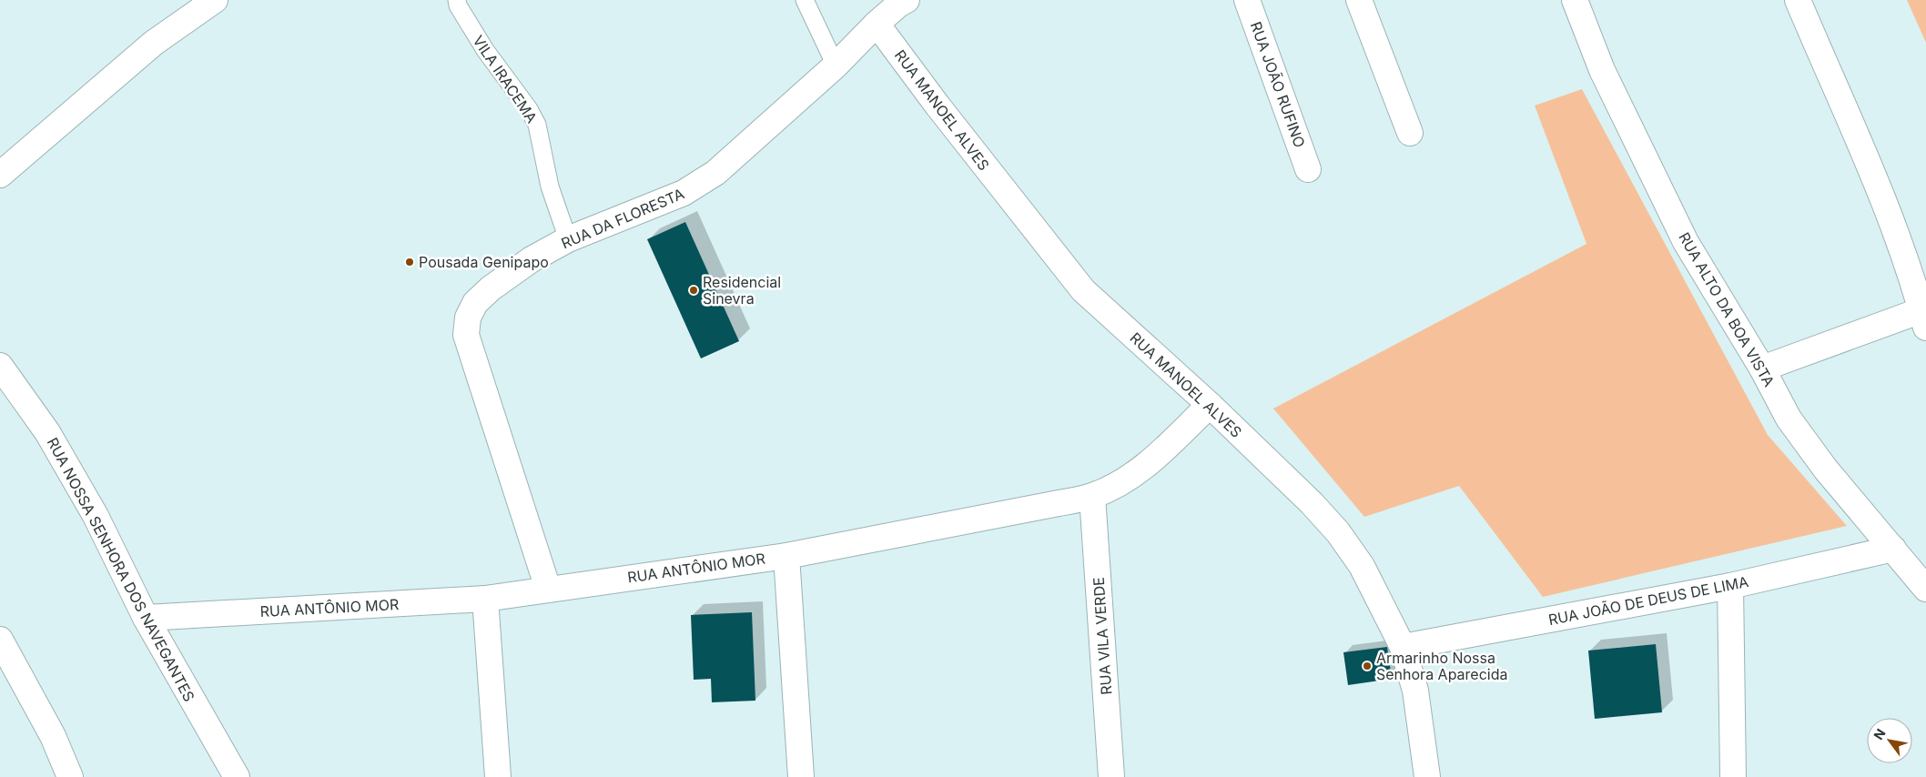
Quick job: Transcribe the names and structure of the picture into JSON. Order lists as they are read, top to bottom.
{
  "streets": {
    "street": [
      "RUA JOÃO RUFINO",
      "RUA MANOEL ALVES",
      "RUA DA FLORESTA",
      "RUA ALTO DA BOA VISTA",
      "RUA ANTÔNIO MOR",
      "RUA NOSSA SENHORA DOS NAVEGANTES",
      "RUA JOÃO DE DEUS DE LIMA",
      "RUA VILA VERDE"
    ],
    "lane": ["VILA IRACEMA"]
  },
  "crossings": [
    ["VILA IRACEMA", "RUA DA FLORESTA"],
    ["RUA MANOEL ALVES", "RUA DA FLORESTA"],
    ["RUA MANOEL ALVES", "RUA ANTÔNIO MOR"],
    ["RUA MANOEL ALVES", "RUA JOÃO DE DEUS DE LIMA"],
    ["RUA DA FLORESTA", "RUA ANTÔNIO MOR"],
    ["RUA ALTO DA BOA VISTA", "RUA JOÃO DE DEUS DE LIMA"],
    ["RUA ANTÔNIO MOR", "RUA NOSSA SENHORA DOS NAVEGANTES"],
    ["RUA ANTÔNIO MOR", "RUA VILA VERDE"]
  ],
  "places": ["Pousada Genipapo", "Residencial Sinevra", "Armarinho Nossa Senhora Aparecida"],
  "north": "top left"
}
